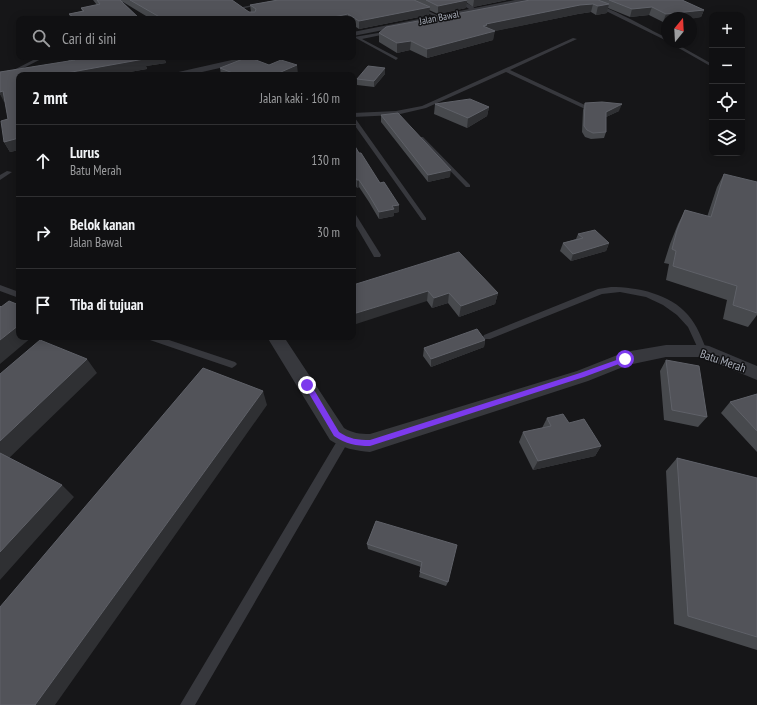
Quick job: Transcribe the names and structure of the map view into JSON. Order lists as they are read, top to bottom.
{
  "streets": {
    "street": ["Jalan Bawal", "Batu Merah"]
  },
  "north": "top",
  "page": {
    "map_buttons": ["+", "−"],
    "search": "Cari di sini",
    "heading": ["2 mnt", "Jalan kaki · 160 m"],
    "list": [
      ["Lurus", "Batu Merah", "130 m"],
      ["Belok kanan", "Jalan Bawal", "30 m"],
      "Tiba di tujuan"
    ]
  }
}
